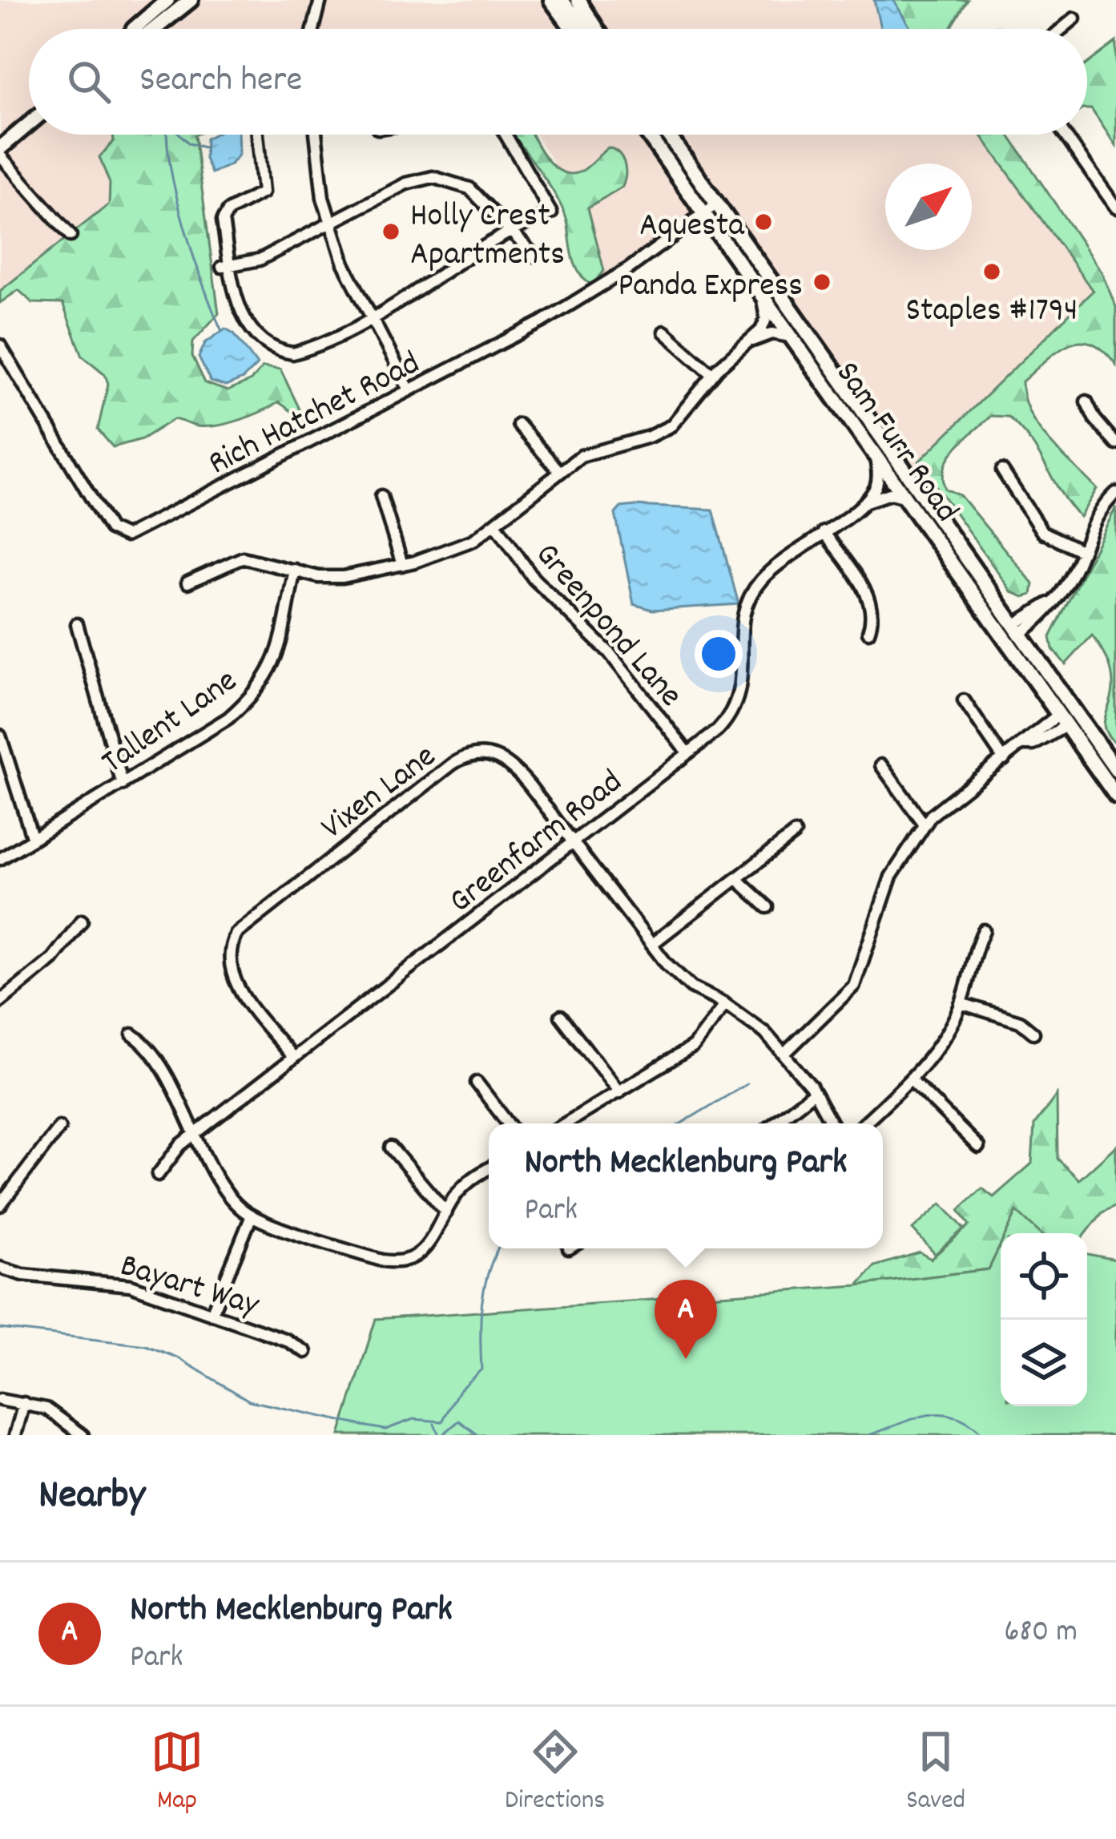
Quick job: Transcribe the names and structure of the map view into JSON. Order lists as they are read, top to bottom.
{
  "streets": {
    "main road": ["Sam Furr Road"],
    "street": [
      "Rich Hatchet Road",
      "Greenpond Lane",
      "Tallent Lane",
      "Vixen Lane",
      "Greenfarm Road",
      "Bayart Way"
    ]
  },
  "crossings": [
    ["Rich Hatchet Road", "Sam Furr Road"],
    ["Greenpond Lane", "Greenfarm Road"],
    ["Vixen Lane", "Greenfarm Road"]
  ],
  "places": [
    "Aquesta",
    "Holly Crest Apartments",
    "Staples #1794",
    "Panda Express"
  ],
  "north": "top right",
  "page": {
    "search": "Search here",
    "popup": ["North Mecklenburg Park", "Park"],
    "pins": "A",
    "heading": "Nearby",
    "list": [
      {
        "mark": "A",
        "name": "North Mecklenburg Park",
        "note": "Park",
        "value": "680 m"
      }
    ],
    "nav": ["Map", "Directions", "Saved"]
  }
}
